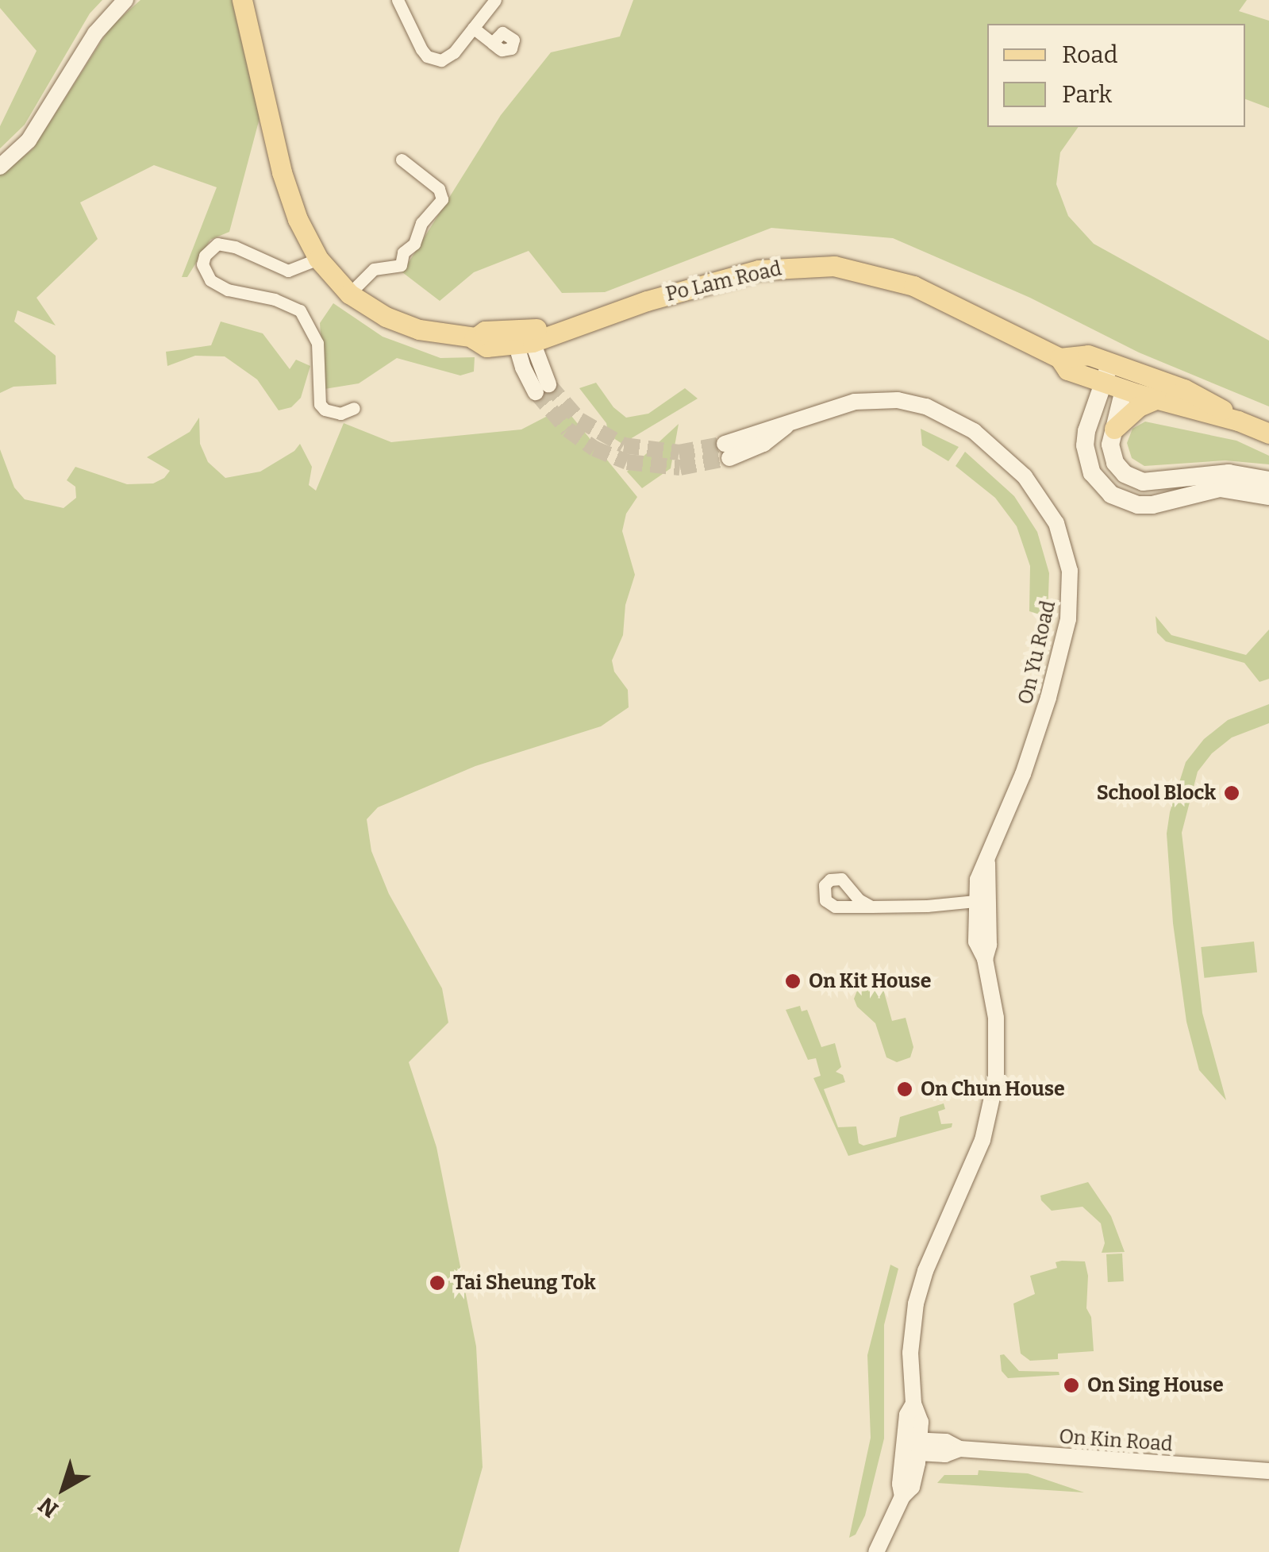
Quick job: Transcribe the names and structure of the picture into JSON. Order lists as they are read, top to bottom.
{
  "streets": {
    "main road": ["Po Lam Road"],
    "street": ["On Yu Road", "On Kin Road"]
  },
  "crossings": [
    ["On Yu Road", "On Kin Road"]
  ],
  "places": [
    "School Block",
    "On Kit House",
    "On Chun House",
    "Tai Sheung Tok",
    "On Sing House"
  ],
  "legend": ["Road", "Park"],
  "north": "bottom left"
}
